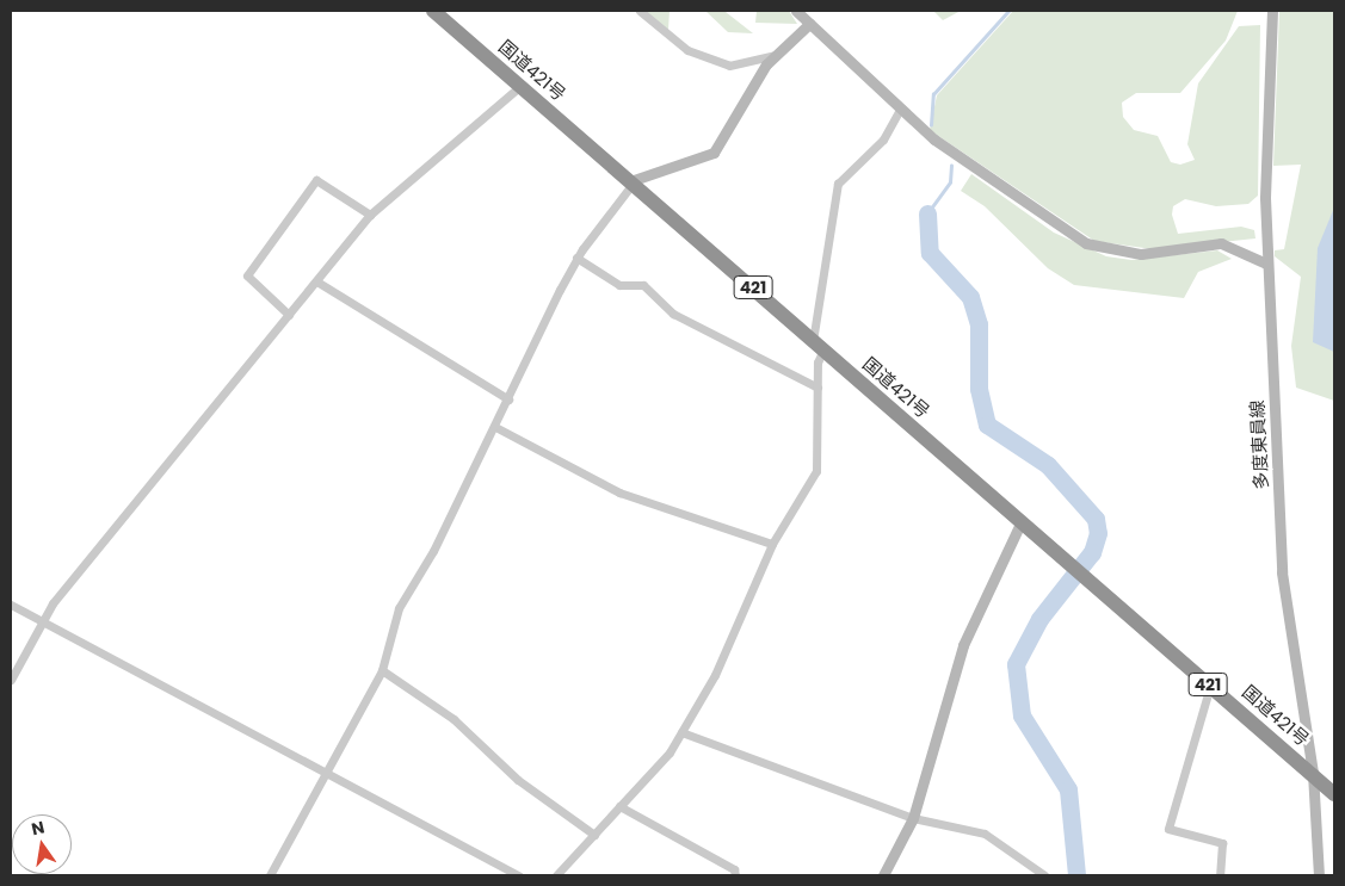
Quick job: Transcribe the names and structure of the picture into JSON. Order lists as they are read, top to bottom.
{
  "streets": {
    "highway": ["国道421号", "421"],
    "street": ["多度東員線"]
  },
  "crossings": [
    ["国道421号", "多度東員線"]
  ],
  "north": "top"
}
